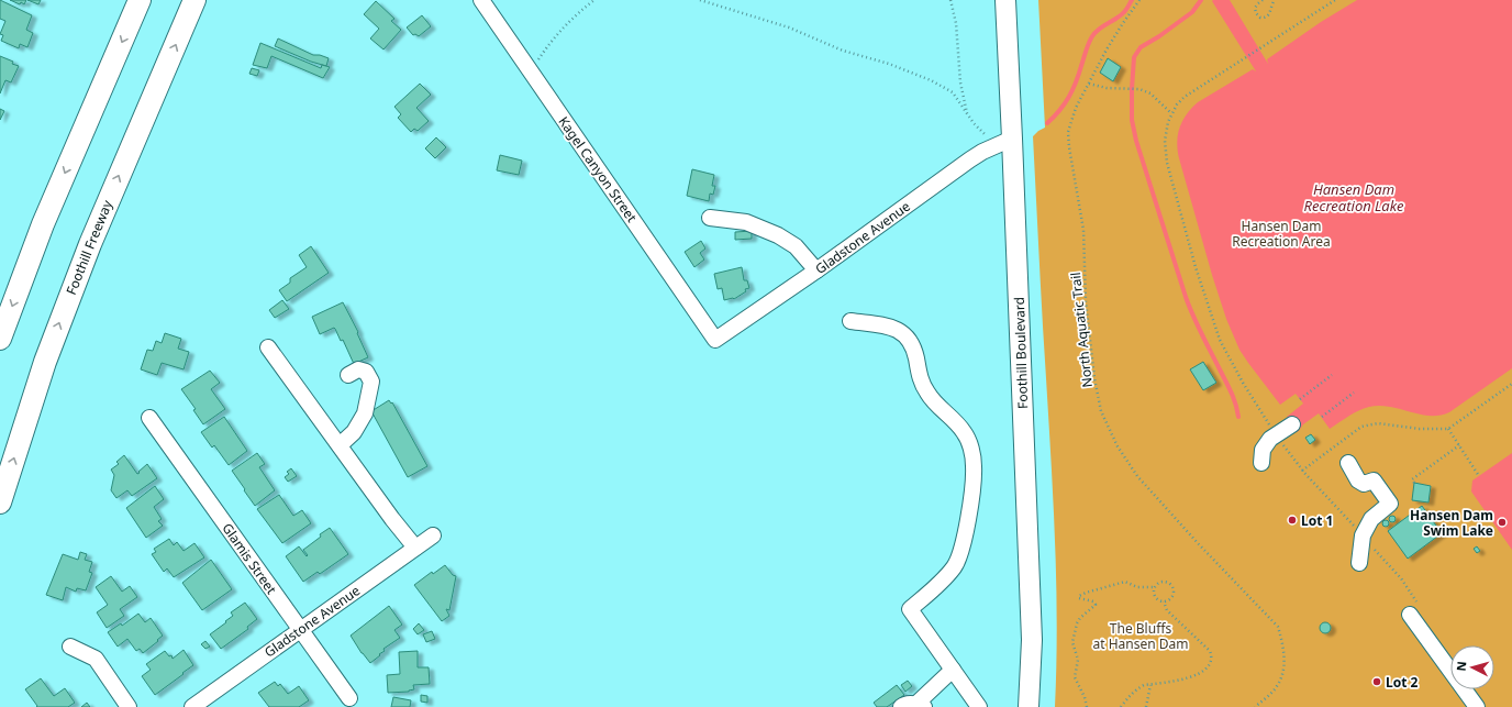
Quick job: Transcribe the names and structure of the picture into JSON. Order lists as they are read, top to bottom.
{
  "streets": {
    "highway": ["Foothill Freeway"],
    "main road": ["Foothill Boulevard"],
    "street": ["Kagel Canyon Street", "Gladstone Avenue", "Glamis Street"],
    "path": ["North Aquatic Trail"]
  },
  "crossings": [
    ["Kagel Canyon Street", "Gladstone Avenue"],
    ["Gladstone Avenue", "Foothill Boulevard"],
    ["Gladstone Avenue", "Glamis Street"]
  ],
  "water": ["Hansen Dam Recreation Lake"],
  "parks": ["Hansen Dam Recreation Area", "The Bluffs at Hansen Dam"],
  "places": ["Lot 1", "Hansen Dam Swim Lake", "Lot 2"],
  "north": "left"
}
